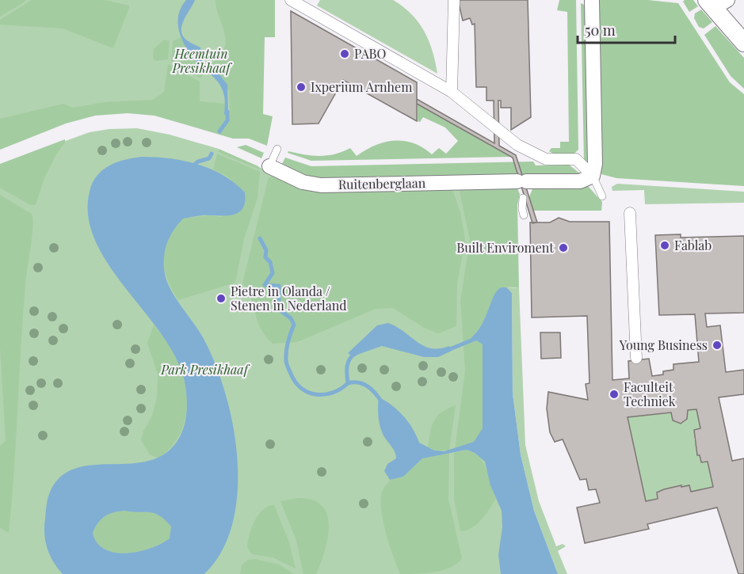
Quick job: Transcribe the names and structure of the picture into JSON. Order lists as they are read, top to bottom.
{
  "streets": {
    "street": ["Ruitenberglaan"]
  },
  "parks": ["Heemtuin Presikhaaf", "Park Presikhaaf"],
  "places": [
    "PABO",
    "Ixperium Arnhem",
    "Fablab",
    "Built Enviroment",
    "Pietre in Olanda / Stenen in Nederland",
    "Young Business",
    "Faculteit Techniek"
  ],
  "scale_bar": "50 m"
}
